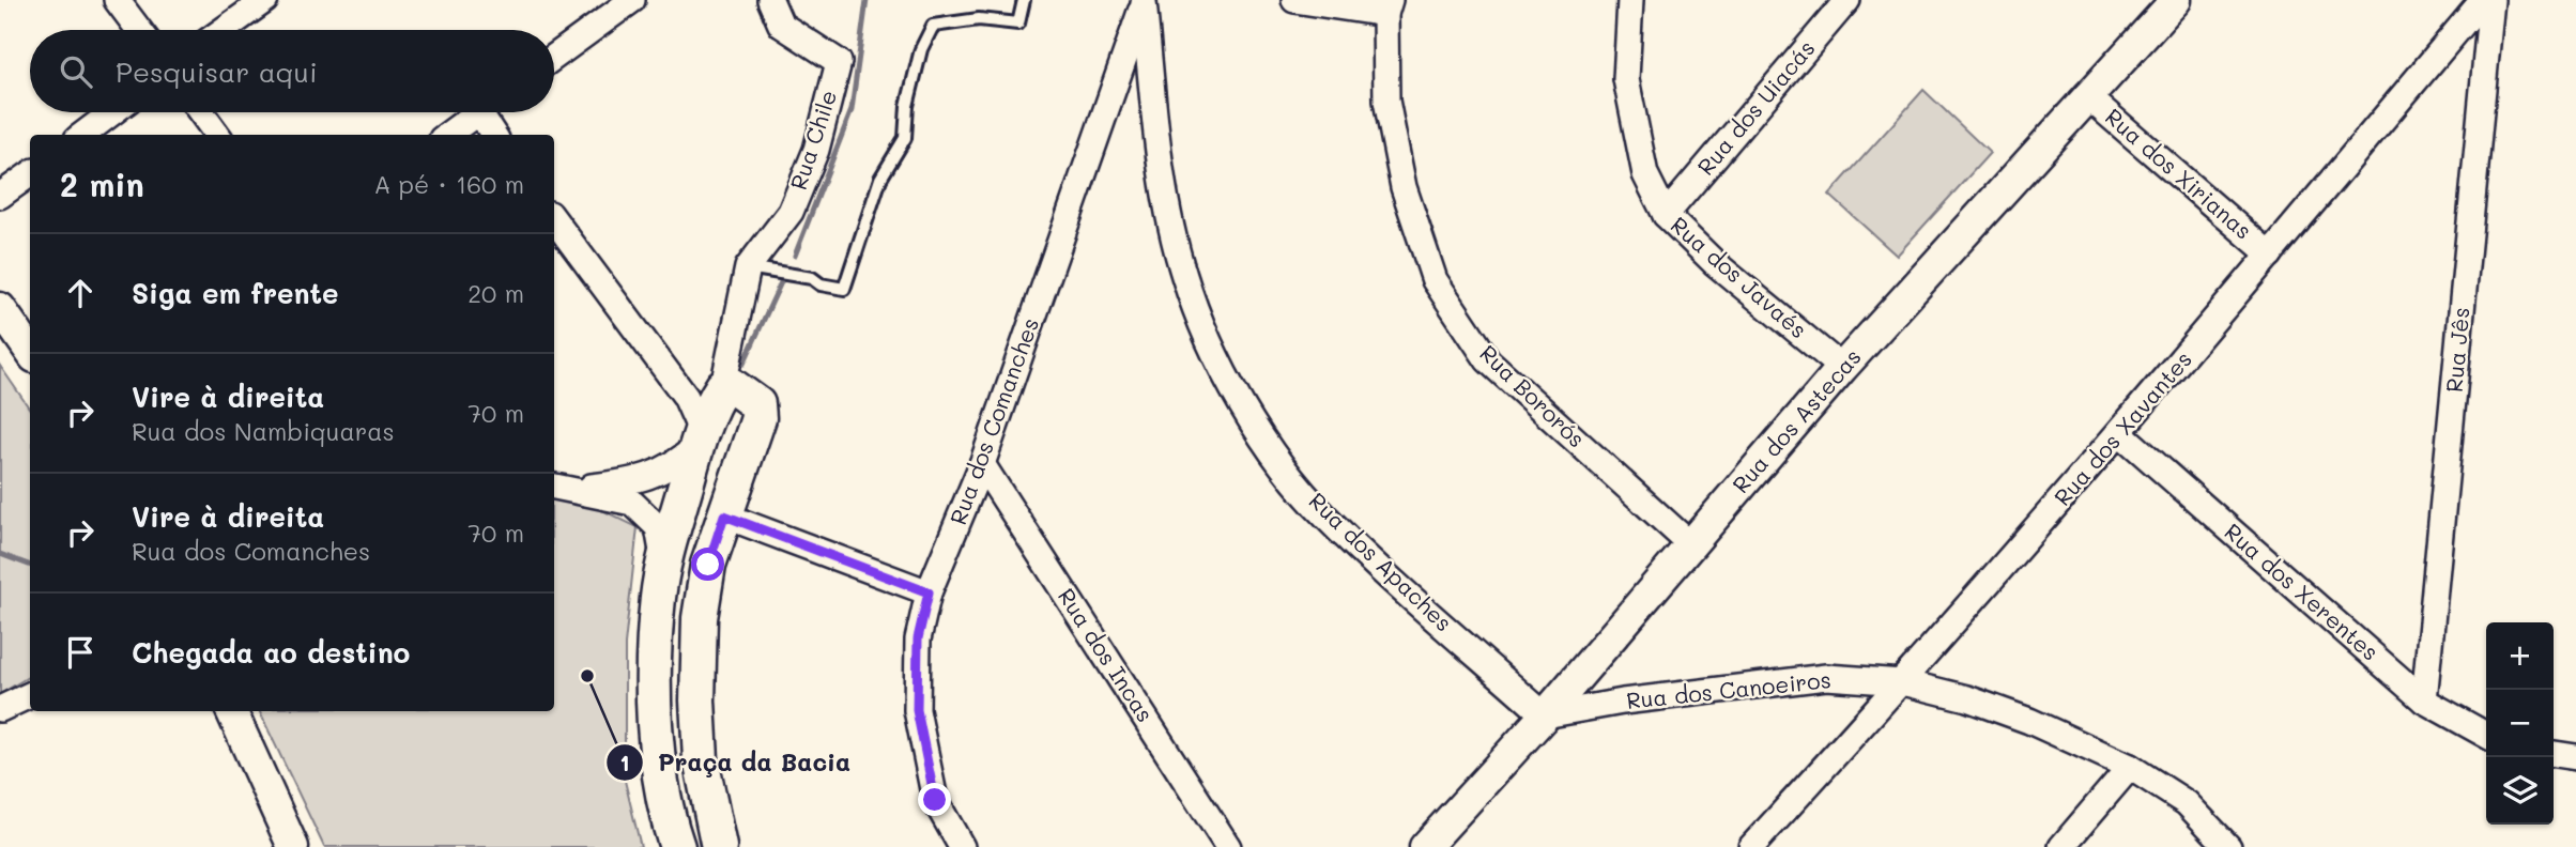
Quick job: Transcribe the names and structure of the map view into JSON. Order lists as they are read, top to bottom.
{
  "streets": {
    "street": [
      "Rua dos Uiacás",
      "Rua Chile",
      "Rua dos Xirianas",
      "Rua dos Javaés",
      "Rua Jês",
      "Rua Bororós",
      "Rua dos Comanches",
      "Rua dos Astecas",
      "Rua dos Xavantes",
      "Rua dos Apaches",
      "Rua dos Xerentes",
      "Rua dos Incas",
      "Rua dos Canoeiros"
    ]
  },
  "crossings": [
    ["Rua dos Uiacás", "Rua dos Javaés"],
    ["Rua dos Xirianas", "Rua dos Astecas"],
    ["Rua dos Xirianas", "Rua dos Xavantes"],
    ["Rua dos Javaés", "Rua dos Astecas"],
    ["Rua Jês", "Rua dos Xerentes"],
    ["Rua Bororós", "Rua dos Astecas"],
    ["Rua dos Comanches", "Rua dos Apaches"],
    ["Rua dos Comanches", "Rua dos Incas"],
    ["Rua dos Astecas", "Rua dos Apaches"],
    ["Rua dos Astecas", "Rua dos Canoeiros"],
    ["Rua dos Xavantes", "Rua dos Xerentes"],
    ["Rua dos Xavantes", "Rua dos Canoeiros"],
    ["Rua dos Apaches", "Rua dos Canoeiros"]
  ],
  "places": ["Praça da Bacia"],
  "page": {
    "search": "Pesquisar aqui",
    "heading": ["2 min", "A pé · 160 m"],
    "list": [
      ["Siga em frente", "20 m"],
      ["Vire à direita", "Rua dos Nambiquaras", "70 m"],
      ["Vire à direita", "Rua dos Comanches", "70 m"],
      "Chegada ao destino"
    ],
    "map_buttons": ["+", "−"]
  }
}
